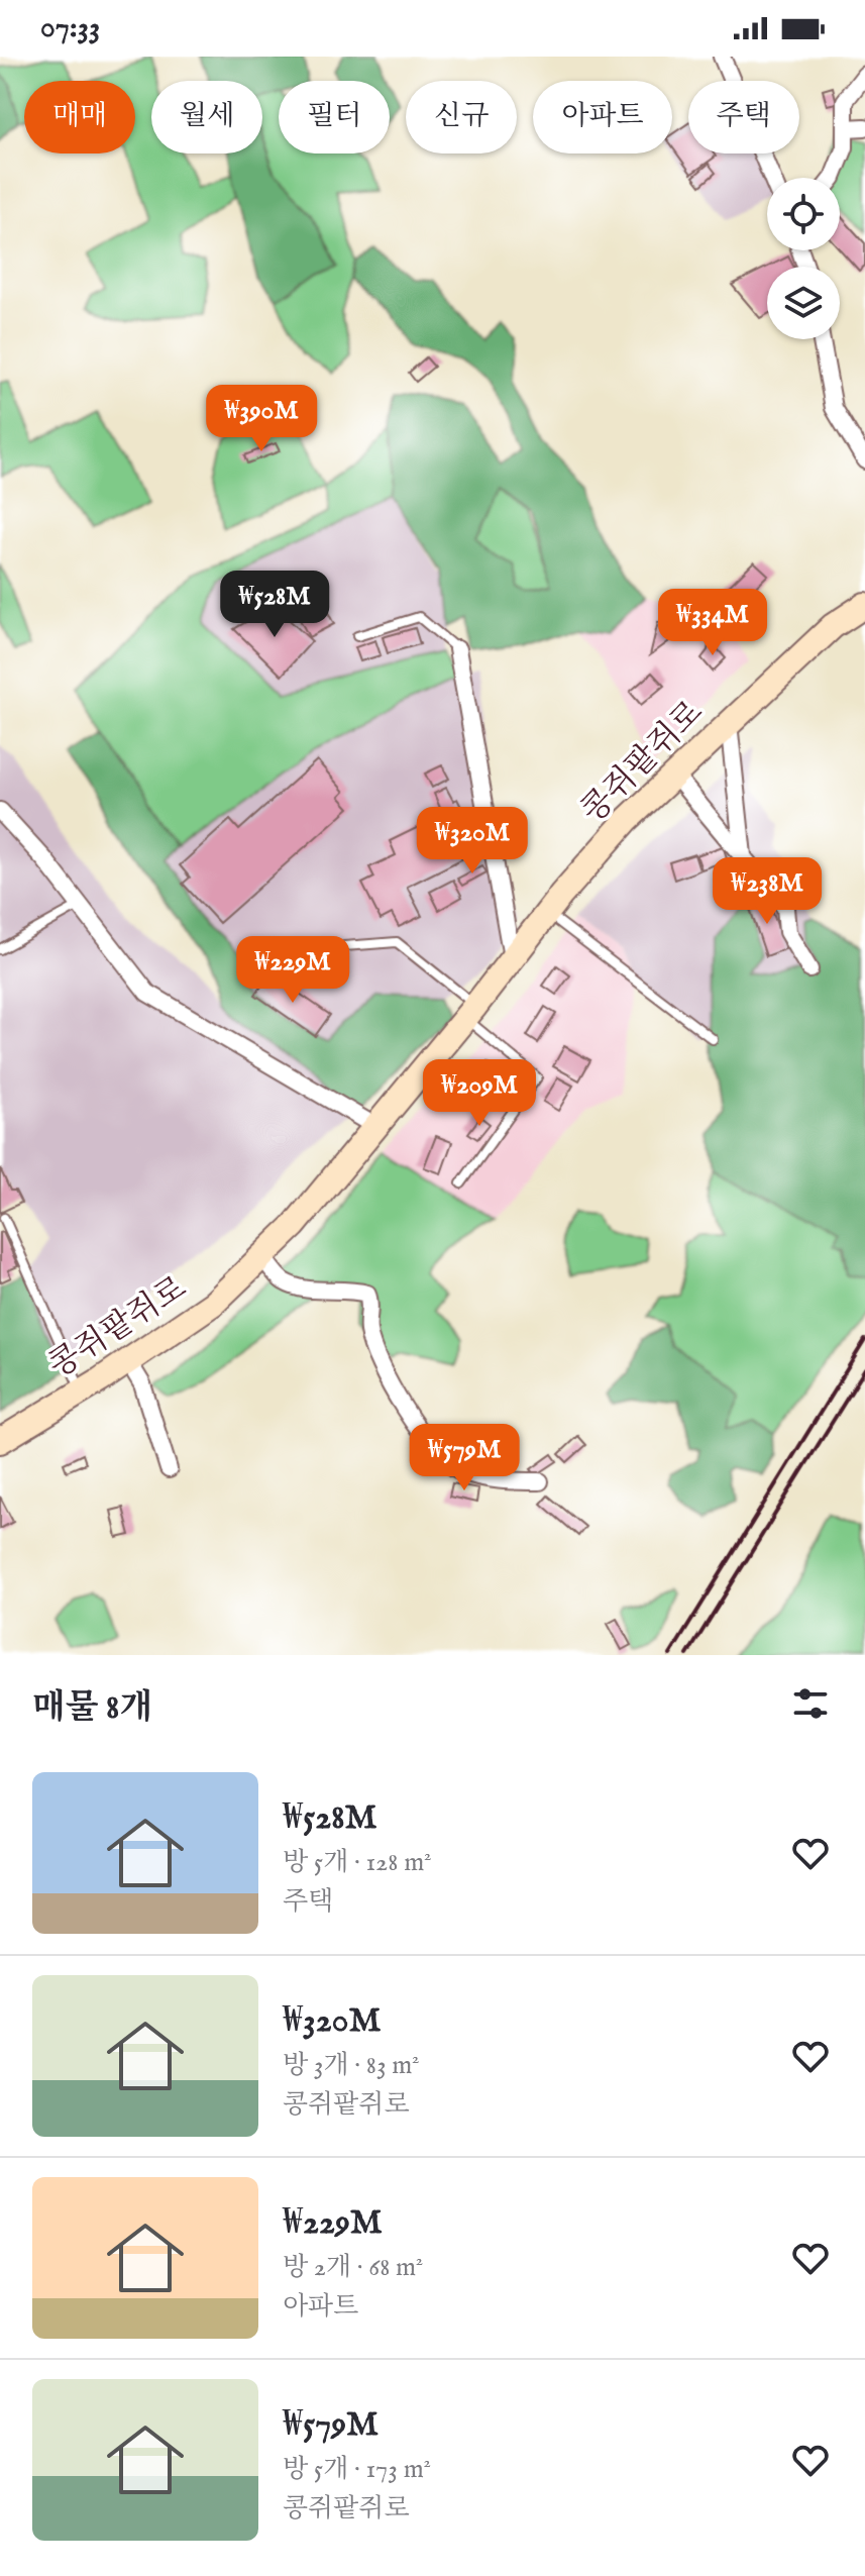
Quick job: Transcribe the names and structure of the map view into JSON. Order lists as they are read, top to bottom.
{
  "streets": {
    "main road": ["콩쥐팥쥐로"]
  },
  "page": {
    "status": "07:33",
    "chip": [
      "매매",
      "월세",
      "필터",
      "신규",
      "아파트",
      "주택"
    ],
    "price": [
      "₩390M",
      "₩528M",
      "₩334M",
      "₩320M",
      "₩238M",
      "₩229M",
      "₩209M",
      "₩579M"
    ],
    "heading": "매물 8개",
    "list": [
      {
        "name": "₩528M",
        "note": "방 5개 · 128 m² · 주택"
      },
      {
        "name": "₩320M",
        "note": "방 3개 · 83 m² · 콩쥐팥쥐로"
      },
      {
        "name": "₩229M",
        "note": "방 2개 · 68 m² · 아파트"
      },
      {
        "name": "₩579M",
        "note": "방 5개 · 173 m² · 콩쥐팥쥐로"
      }
    ]
  }
}
